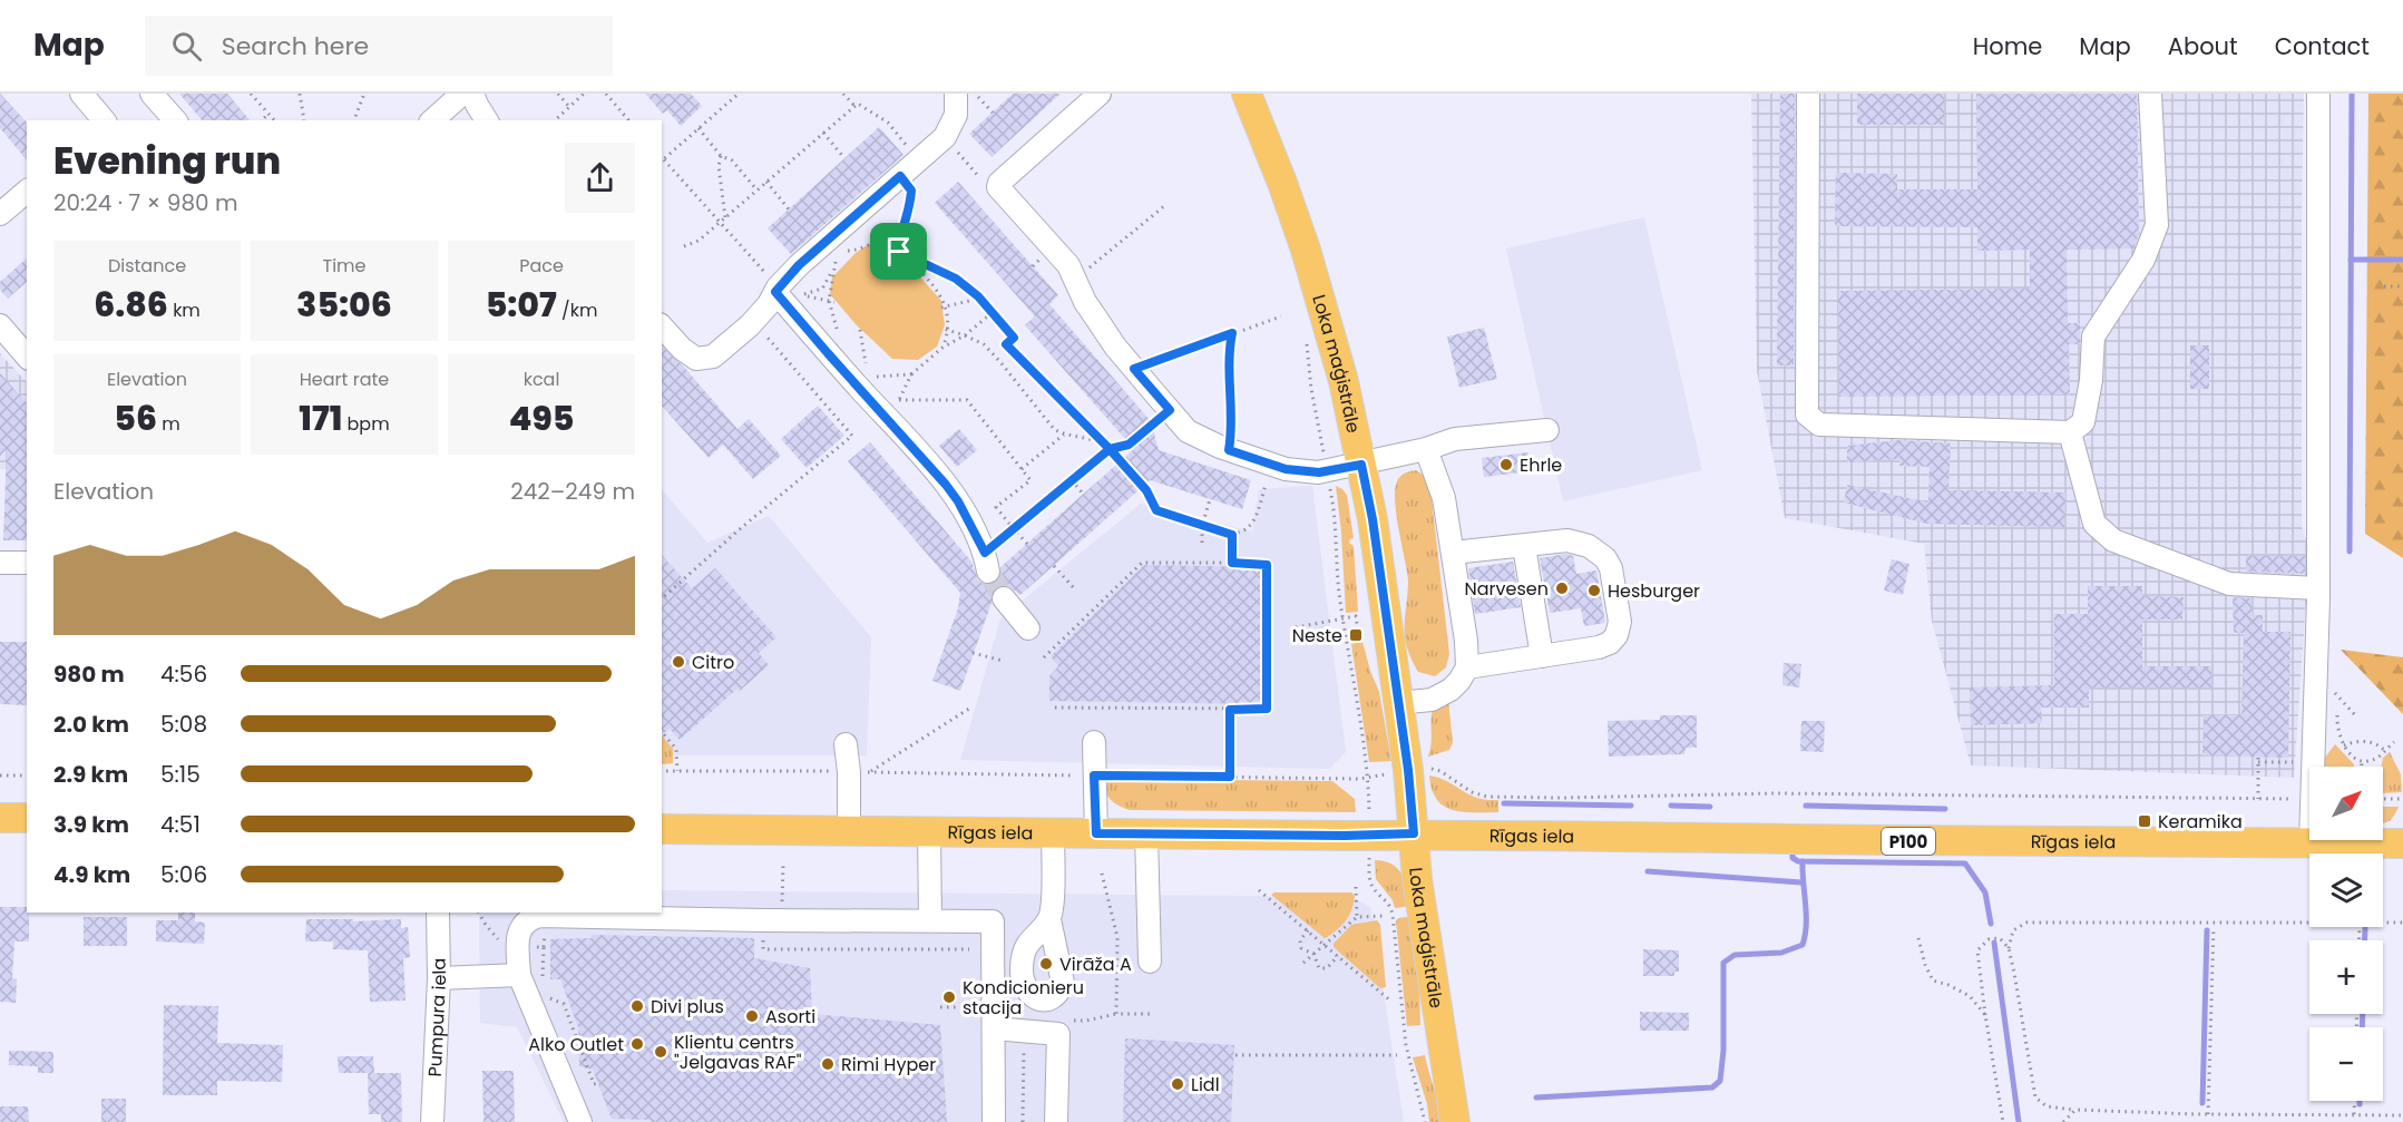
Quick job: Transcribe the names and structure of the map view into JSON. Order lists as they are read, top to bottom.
{
  "streets": {
    "main road": ["Loka maģistrāle", "Rīgas iela", "P100"],
    "street": ["Pumpura iela"]
  },
  "crossings": [
    ["Loka maģistrāle", "Rīgas iela"]
  ],
  "places": {
    "other": [
      "Ehrle",
      "Narvesen",
      "Hesburger",
      "Citro",
      "Virāža A",
      "Kondicionieru stacija",
      "Divi plus",
      "Asorti",
      "Alko Outlet",
      "Klientu centrs \"Jelgavas RAF\"",
      "Rimi Hyper",
      "Lidl"
    ],
    "transit": ["Neste", "Keramika"]
  },
  "north": "top right",
  "page": {
    "header": "Map",
    "search": "Search here",
    "nav": [
      "Home",
      "Map",
      "About",
      "Contact"
    ],
    "heading": ["Evening run", "20:24 · 7 × 980 m"],
    "stats": [
      ["Distance", "6.86 km"],
      ["Time", "35:06"],
      ["Pace", "5:07 /km"],
      ["Elevation", "56 m"],
      ["Heart rate", "171 bpm"],
      ["kcal", "495"]
    ],
    "chart": ["Elevation", "242–249 m"],
    "list": [
      {
        "name": "980 m",
        "note": "4:56"
      },
      {
        "name": "2.0 km",
        "note": "5:08"
      },
      {
        "name": "2.9 km",
        "note": "5:15"
      },
      {
        "name": "3.9 km",
        "note": "4:51"
      },
      {
        "name": "4.9 km",
        "note": "5:06"
      }
    ],
    "map_buttons": ["+", "−"]
  }
}
